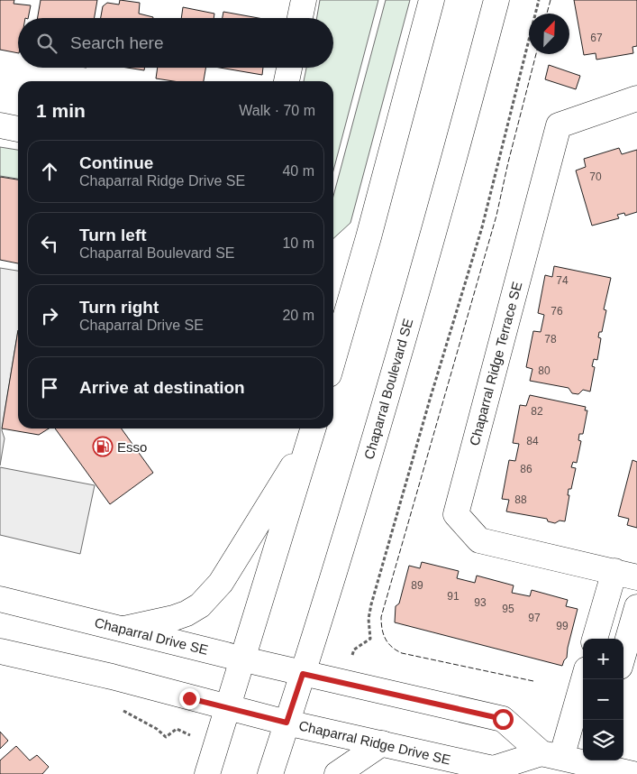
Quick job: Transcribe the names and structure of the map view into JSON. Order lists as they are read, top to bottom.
{
  "streets": {
    "street": [
      "Chaparral Ridge Terrace SE",
      "Chaparral Boulevard SE",
      "Chaparral Drive SE",
      "Chaparral Ridge Drive SE"
    ]
  },
  "crossings": [
    ["Chaparral Boulevard SE", "Chaparral Drive SE"],
    ["Chaparral Boulevard SE", "Chaparral Ridge Drive SE"]
  ],
  "places": {
    "fuel station": ["Esso"]
  },
  "house_numbers": [
    "67",
    "70",
    "74",
    "76",
    "78",
    "80",
    "82",
    "84",
    "86",
    "88",
    "89",
    "91",
    "93",
    "95",
    "97",
    "99"
  ],
  "north": "top right",
  "page": {
    "search": "Search here",
    "heading": ["1 min", "Walk · 70 m"],
    "list": [
      ["Continue", "Chaparral Ridge Drive SE", "40 m"],
      ["Turn left", "Chaparral Boulevard SE", "10 m"],
      ["Turn right", "Chaparral Drive SE", "20 m"],
      "Arrive at destination"
    ],
    "map_buttons": ["+", "−"]
  }
}
